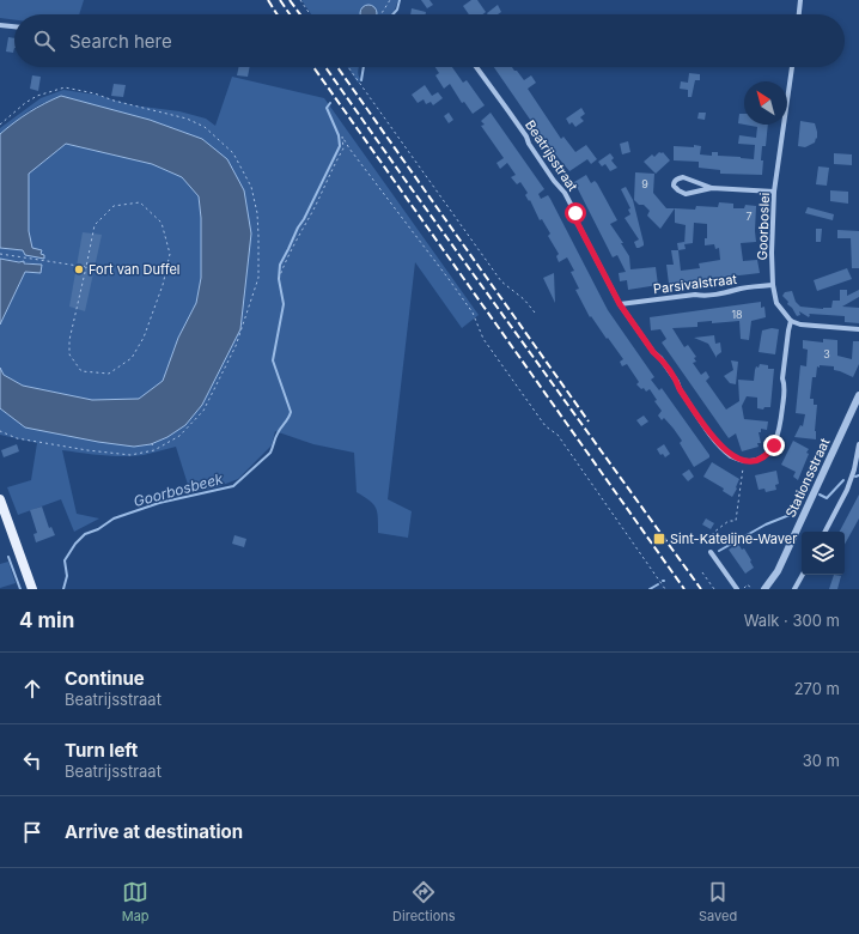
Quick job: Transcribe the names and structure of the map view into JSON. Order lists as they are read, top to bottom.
{
  "streets": {
    "street": [
      "Beatrijsstraat",
      "Goorboslei",
      "Parsivalstraat",
      "Stationsstraat"
    ]
  },
  "crossings": [
    ["Beatrijsstraat", "Parsivalstraat"],
    ["Goorboslei", "Parsivalstraat"]
  ],
  "water": ["Goorbosbeek"],
  "places": {
    "other": ["Fort van Duffel"],
    "transit": ["Sint-Katelijne-Waver"]
  },
  "house_numbers": [
    "9",
    "7",
    "18",
    "3"
  ],
  "north": "top left",
  "page": {
    "search": "Search here",
    "heading": ["4 min", "Walk · 300 m"],
    "list": [
      ["Continue", "Beatrijsstraat", "270 m"],
      ["Turn left", "Beatrijsstraat", "30 m"],
      "Arrive at destination"
    ],
    "nav": ["Map", "Directions", "Saved"]
  }
}
